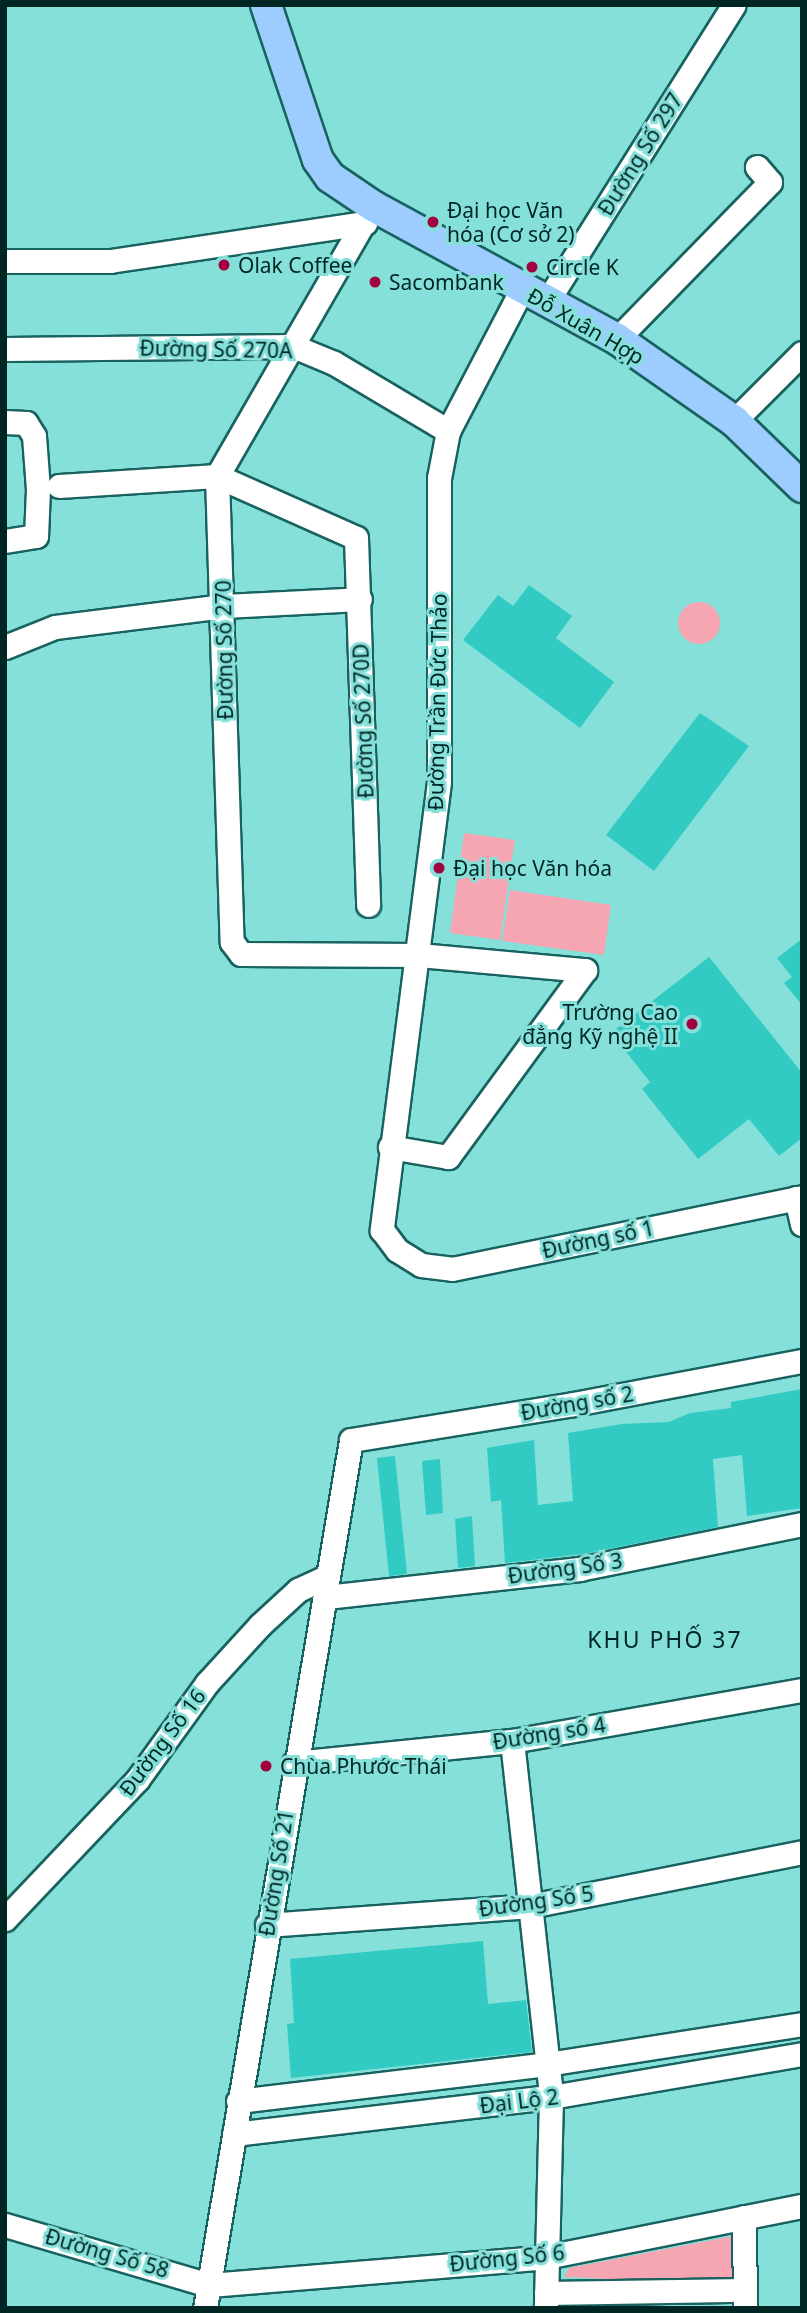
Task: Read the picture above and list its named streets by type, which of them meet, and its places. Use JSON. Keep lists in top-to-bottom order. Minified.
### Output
{"streets":{"main road":["Đỗ Xuân Hợp"],"street":["Đường Số 297","Đường Số 270A","Đường Số 270","Đường Trần Đức Thảo","Đường Số 270D","Đường số 1","Đường số 2","Đường Số 3","Đường số 4","Đường Số 16","Đường Số 21","Đường Số 5","Đại Lộ 2","Đường Số 58","Đường Số 6"]},"crossings":[["Đường Số 297","Đỗ Xuân Hợp"],["Đường Số 297","Đường Trần Đức Thảo"],["Đỗ Xuân Hợp","Đường Trần Đức Thảo"],["Đường Số 270A","Đường Trần Đức Thảo"],["Đường Số 270","Đường Trần Đức Thảo"],["Đường Số 270","Đường Số 270D"],["Đường Trần Đức Thảo","Đường số 1"],["Đường số 2","Đường Số 21"],["Đường Số 3","Đường Số 16"],["Đường Số 3","Đường Số 21"],["Đường số 4","Đường Số 21"],["Đường Số 16","Đường Số 21"],["Đường Số 21","Đường Số 5"],["Đường Số 21","Đại Lộ 2"],["Đường Số 21","Đường Số 58"],["Đường Số 21","Đường Số 6"],["Đường Số 58","Đường Số 6"]],"districts":["KHU PHỐ 37"],"places":["Đại học Văn hóa (Cơ sở 2)","Olak Coffee","Circle K","Sacombank","Đại học Văn hóa","Trường Cao đẳng Kỹ nghệ II","Chùa Phước Thái"]}
